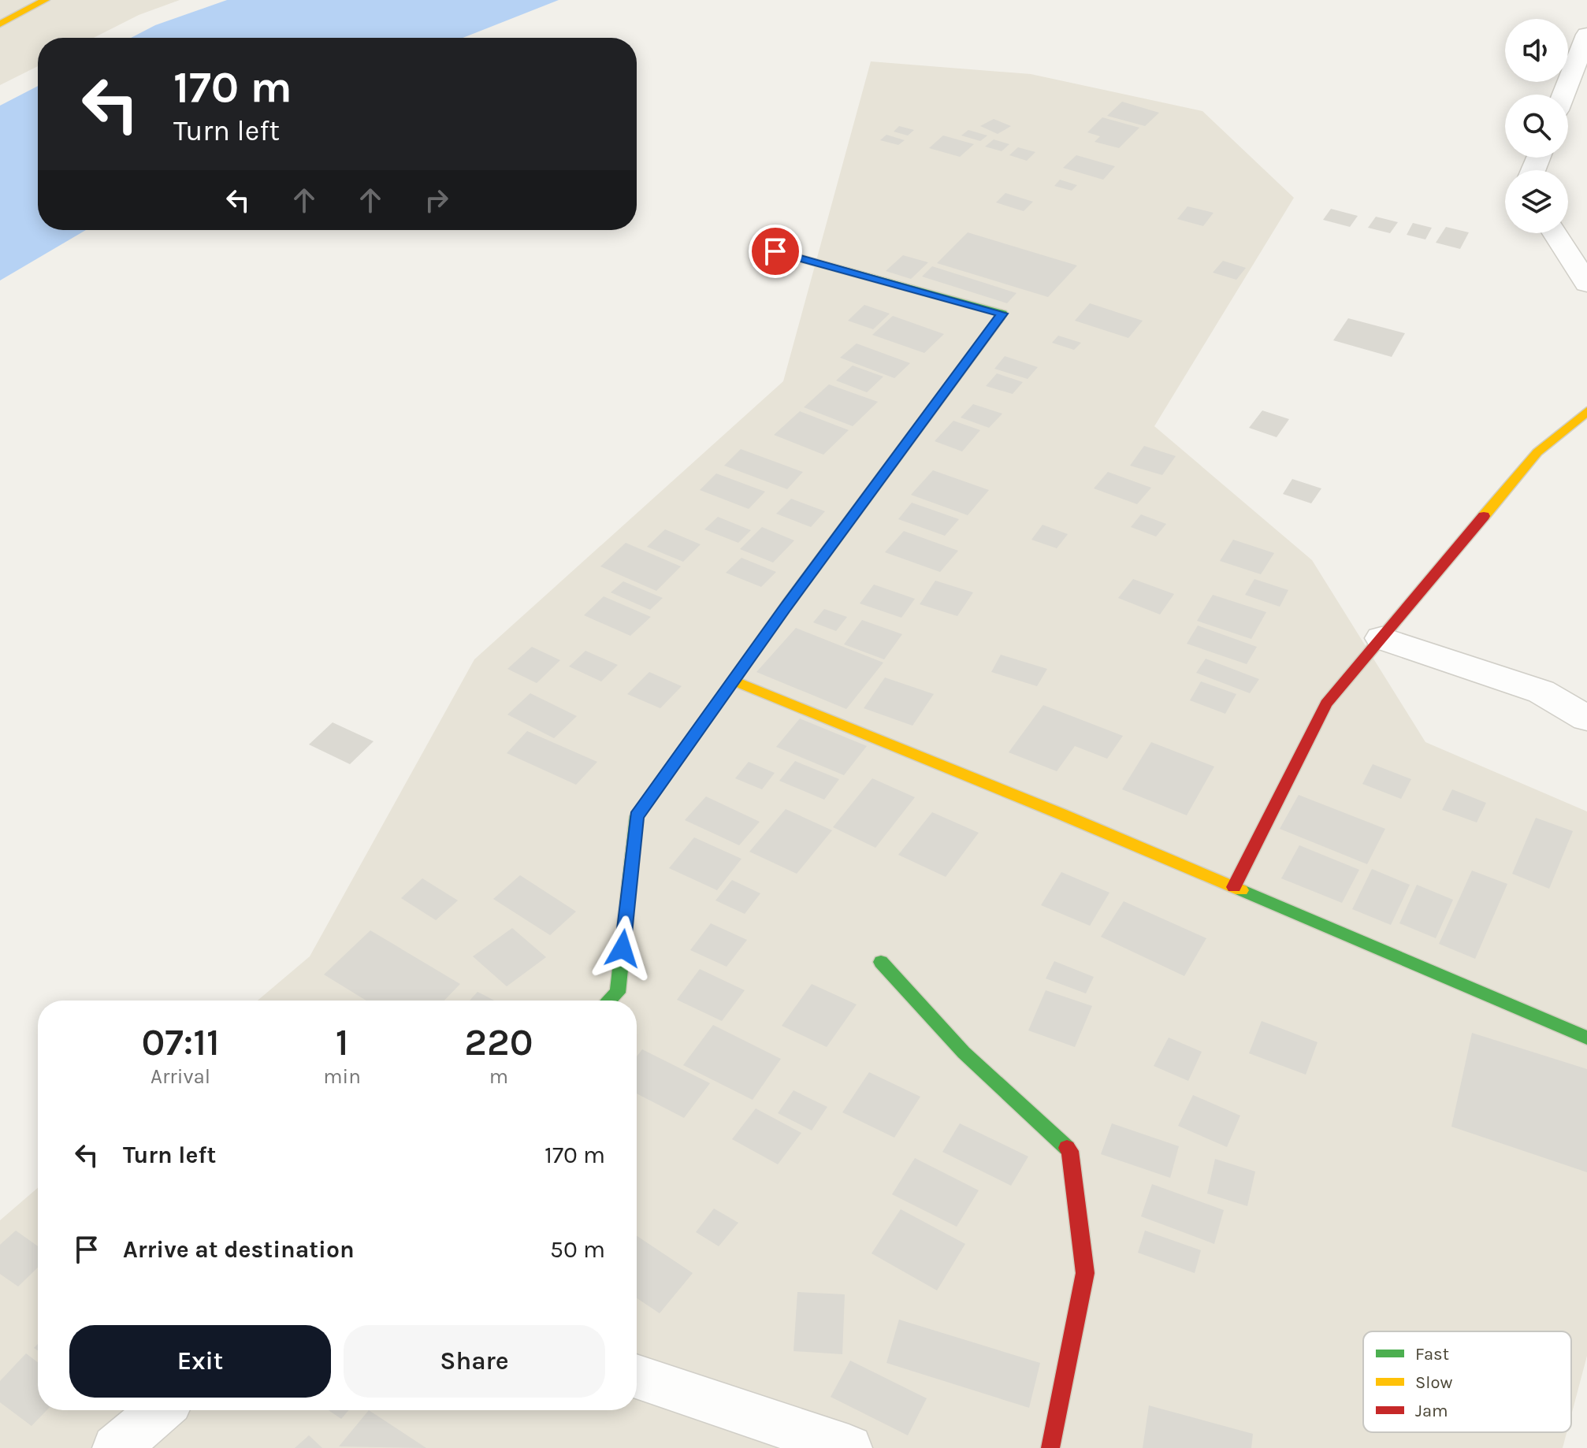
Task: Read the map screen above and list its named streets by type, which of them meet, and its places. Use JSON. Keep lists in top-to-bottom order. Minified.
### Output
{"legend":["Fast","Slow","Jam"],"page":{"turn":["170 m","Turn left"],"eta":["07:11","Arrival","1","min","220","m"],"list":[{"name":"Turn left","value":"170 m"},{"name":"Arrive at destination","value":"50 m"}],"buttons":["Exit","Share"]}}
